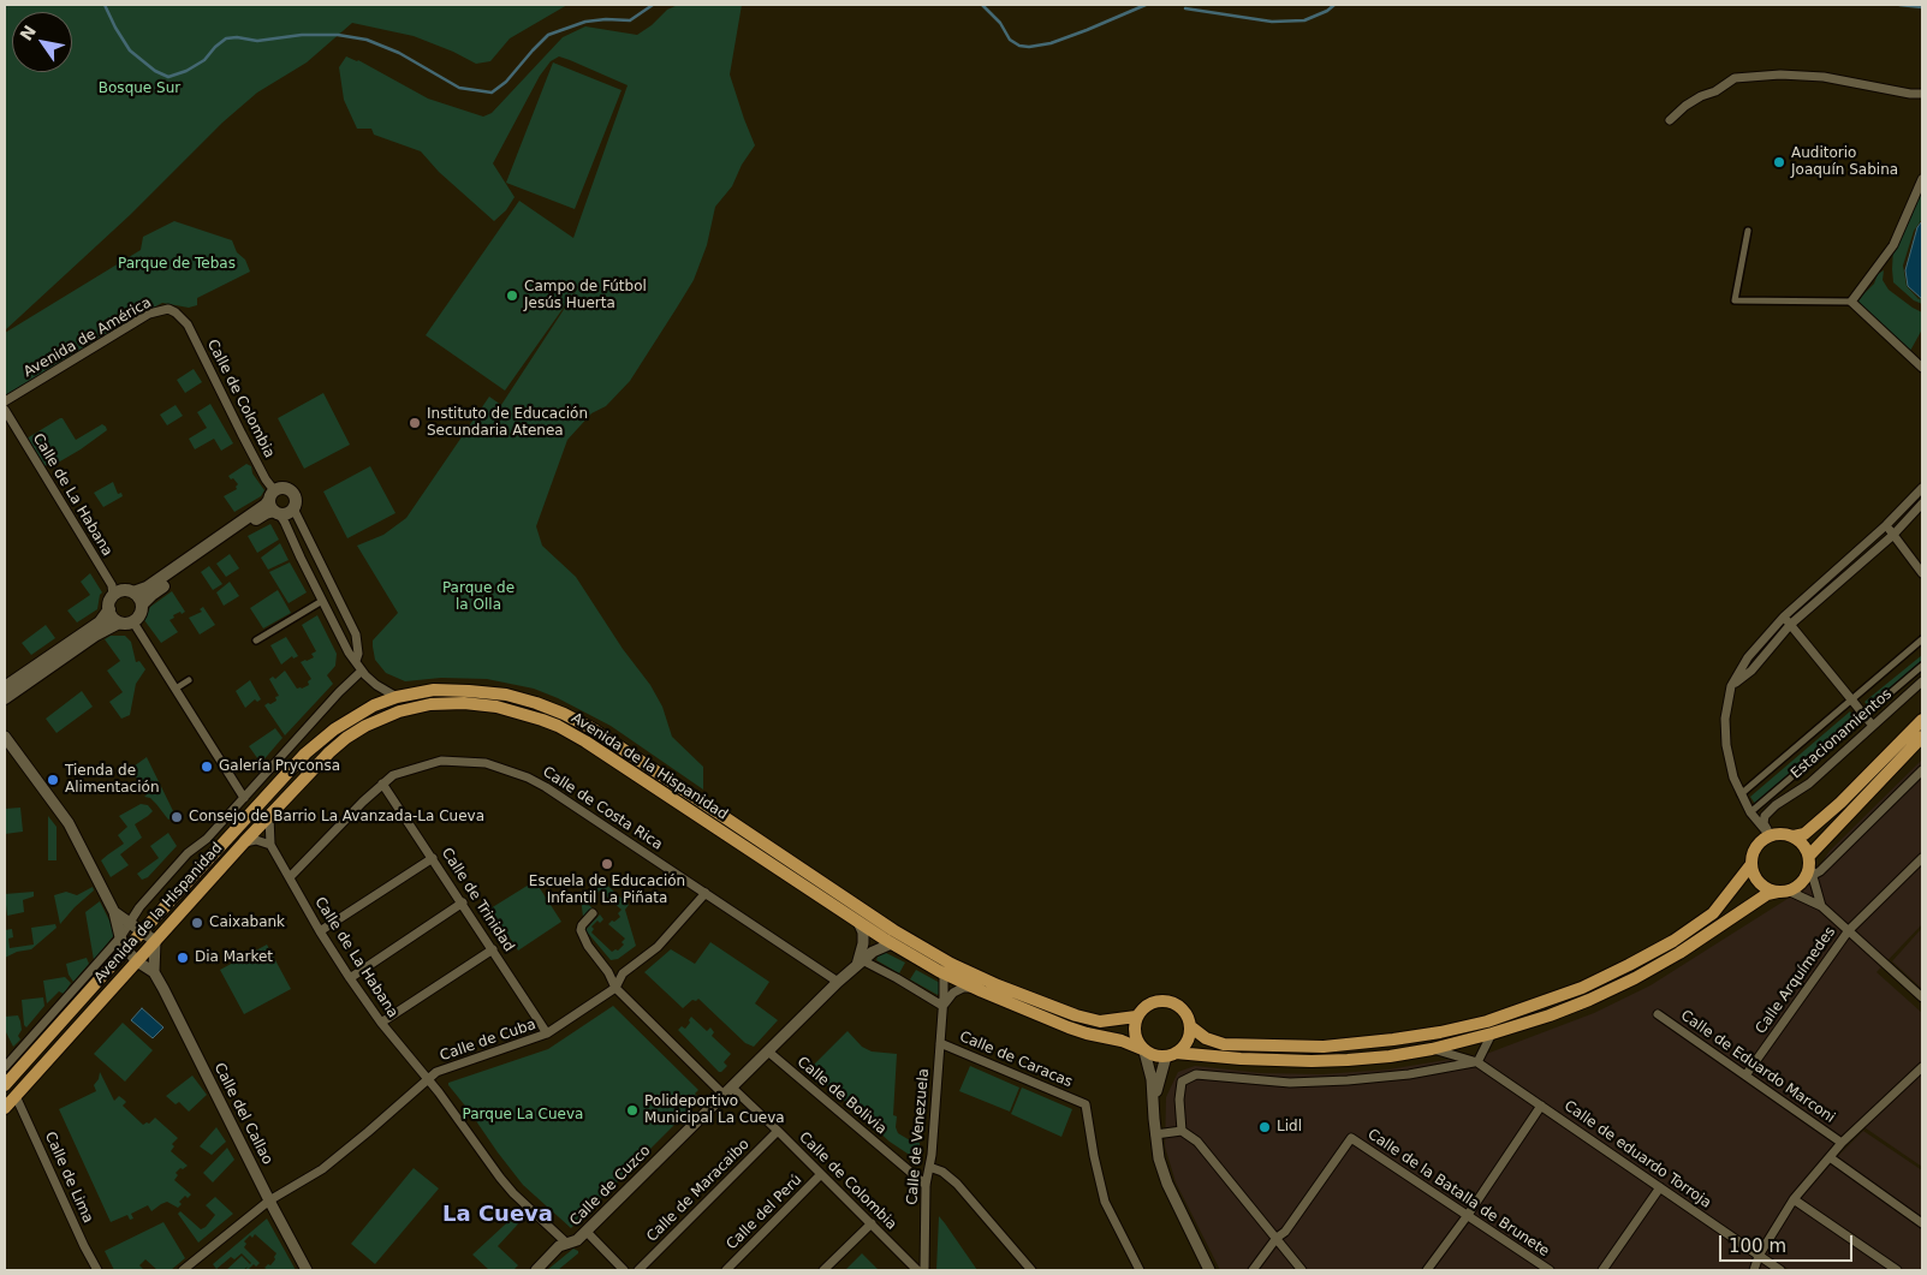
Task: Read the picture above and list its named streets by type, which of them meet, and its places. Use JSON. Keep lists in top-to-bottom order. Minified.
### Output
{"streets":{"main road":["Avenida de la Hispanidad"],"street":["Avenida de América","Calle de Colombia","Calle de La Habana","Estacionamientos","Calle de Costa Rica","Calle de Trinidad","Calle Arquímedes","Calle de Cuba","Calle de Caracas","Calle de Eduardo Marconi","Calle de Bolivia","Calle del Callao","Calle de Venezuela","Calle de eduardo Torroja","Calle de Lima","Calle de Cuzco","Calle de Maracaibo","Calle de la Batalla de Brunete","Calle del Perú"]},"crossings":[["Avenida de América","Calle de Colombia"],["Calle de Colombia","Avenida de la Hispanidad"],["Calle de Colombia","Calle de Cuba"],["Calle de Colombia","Calle de Cuzco"],["Calle de Colombia","Calle de Maracaibo"],["Calle de Colombia","Calle del Perú"],["Calle de La Habana","Avenida de la Hispanidad"],["Calle de La Habana","Calle de Costa Rica"],["Calle de La Habana","Calle de Cuba"],["Calle de La Habana","Calle de Cuzco"],["Avenida de la Hispanidad","Calle del Callao"],["Avenida de la Hispanidad","Calle de Venezuela"],["Avenida de la Hispanidad","Calle de Lima"],["Avenida de la Hispanidad","Calle de Cuzco"],["Calle de Costa Rica","Calle de Trinidad"],["Calle de Costa Rica","Calle de Cuba"],["Calle de Costa Rica","Calle de Cuzco"],["Calle de Trinidad","Calle de Cuba"],["Calle Arquímedes","Calle de Eduardo Marconi"],["Calle de Cuba","Calle del Callao"],["Calle de Caracas","Calle de Venezuela"],["Calle de Bolivia","Calle de Venezuela"],["Calle de Bolivia","Calle de Cuzco"]],"districts":["La Cueva"],"parks":["Bosque Sur","Parque de Tebas","Parque de la Olla","Parque La Cueva"],"places":["Auditorio Joaquín Sabina","Campo de Fútbol Jesús Huerta","Instituto de Educación Secundaria Atenea","Galería Pryconsa","Tienda de Alimentación","Consejo de Barrio La Avanzada-La Cueva","Escuela de Educación Infantil La Piñata","Caixabank","Dia Market","Polideportivo Municipal La Cueva","Lidl"],"scale_bar":"100 m","north":"top left"}
